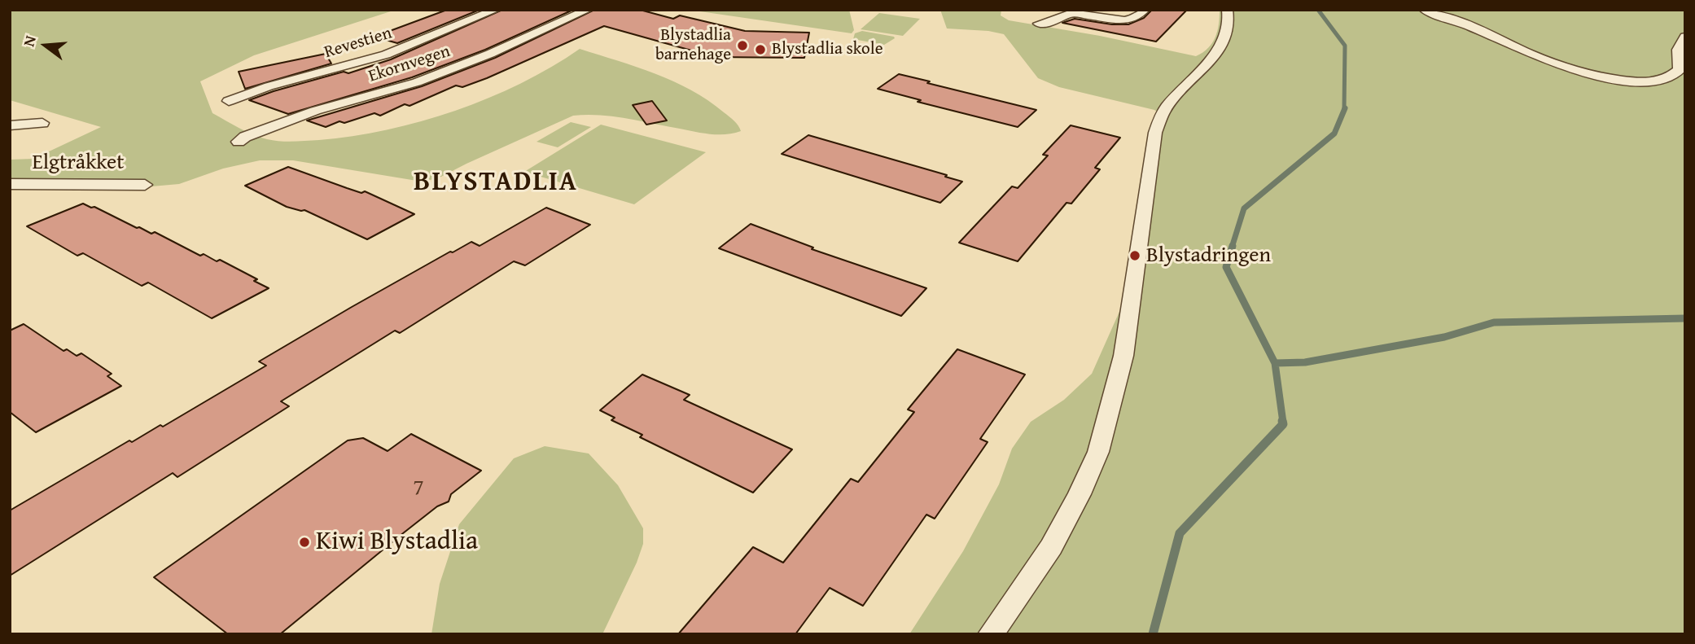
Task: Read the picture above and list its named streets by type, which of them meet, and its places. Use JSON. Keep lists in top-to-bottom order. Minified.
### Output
{"streets":{"street":["Revestien","Ekornvegen","Elgtråkket"]},"districts":["BLYSTADLIA"],"places":["Blystadlia barnehage","Blystadlia skole","Blystadringen","Kiwi Blystadlia"],"house_numbers":["7"],"north":"left"}
